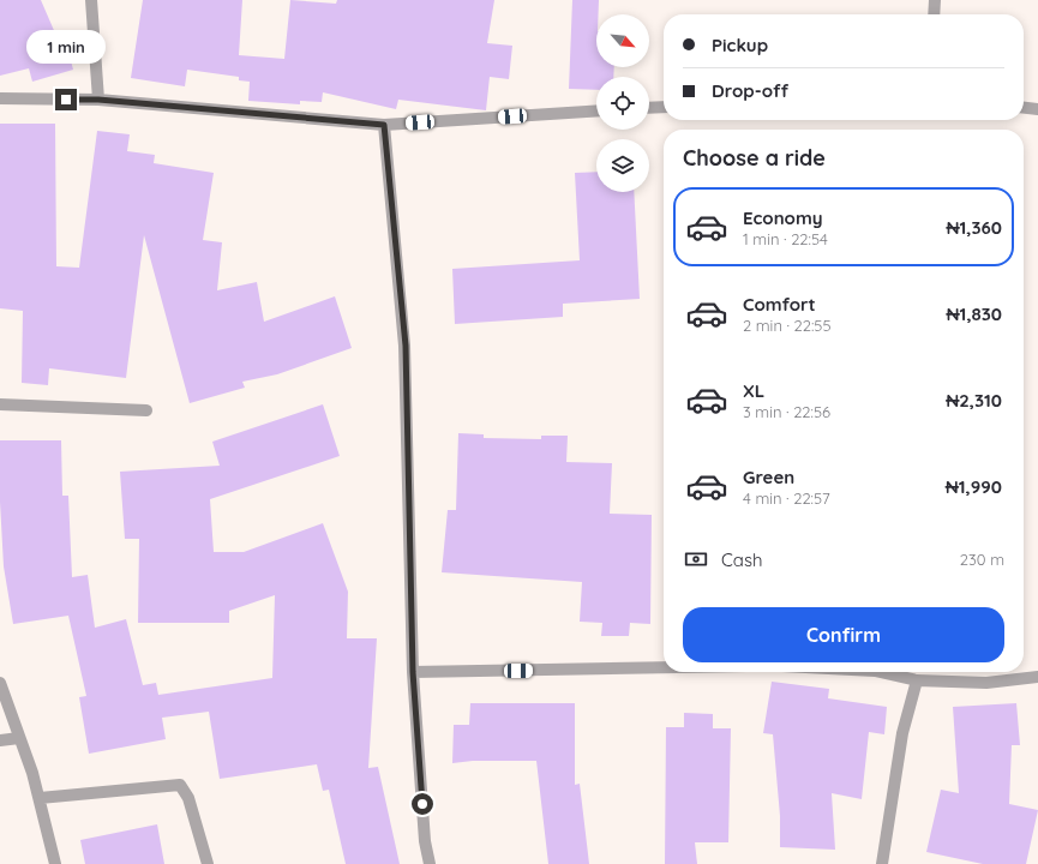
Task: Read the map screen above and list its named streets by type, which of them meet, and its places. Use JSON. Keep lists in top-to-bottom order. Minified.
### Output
{"north":"bottom right","page":{"banner":["Pickup","Drop-off"],"bubble":"1 min","heading":"Choose a ride","list":[{"name":"Economy","note":"1 min · 22:54","value":"₦1,360"},{"name":"Comfort","note":"2 min · 22:55","value":"₦1,830"},{"name":"XL","note":"3 min · 22:56","value":"₦2,310"},{"name":"Green","note":"4 min · 22:57","value":"₦1,990"}],"pay":["Cash","230 m"],"buttons":"Confirm"}}
